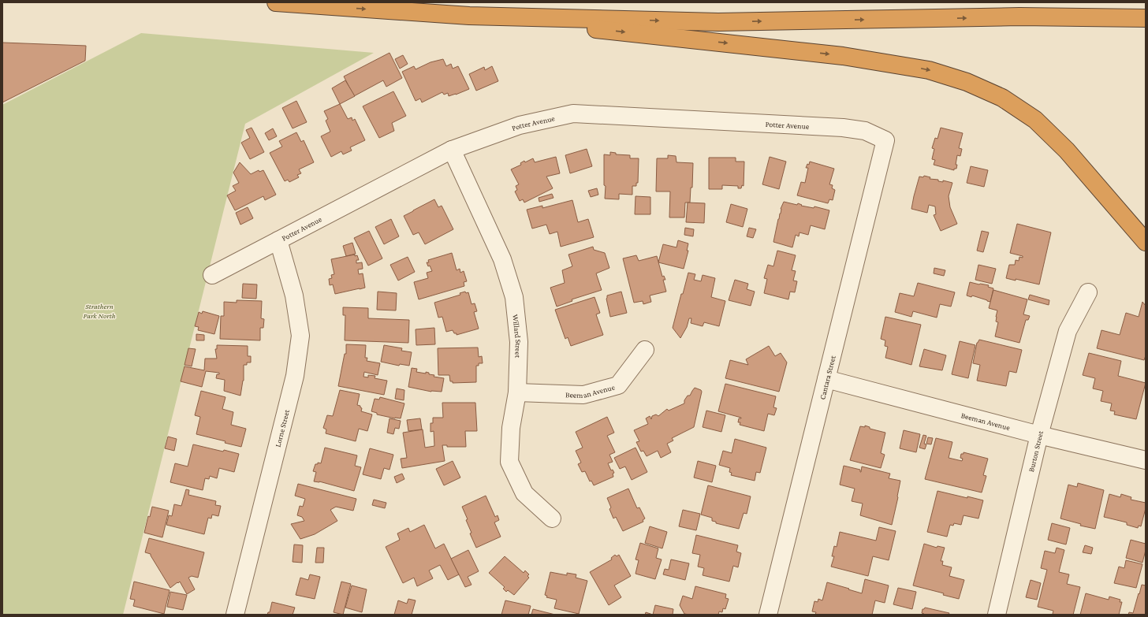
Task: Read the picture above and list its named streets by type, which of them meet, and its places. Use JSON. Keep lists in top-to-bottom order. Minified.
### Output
{"streets":{"street":["Potter Avenue","Willard Street","Cantara Street","Beeman Avenue","Lorne Street","Burton Street"]},"crossings":[["Potter Avenue","Willard Street"],["Potter Avenue","Cantara Street"],["Potter Avenue","Lorne Street"],["Willard Street","Beeman Avenue"],["Cantara Street","Beeman Avenue"],["Beeman Avenue","Burton Street"]],"parks":["Strathern Park North"]}
